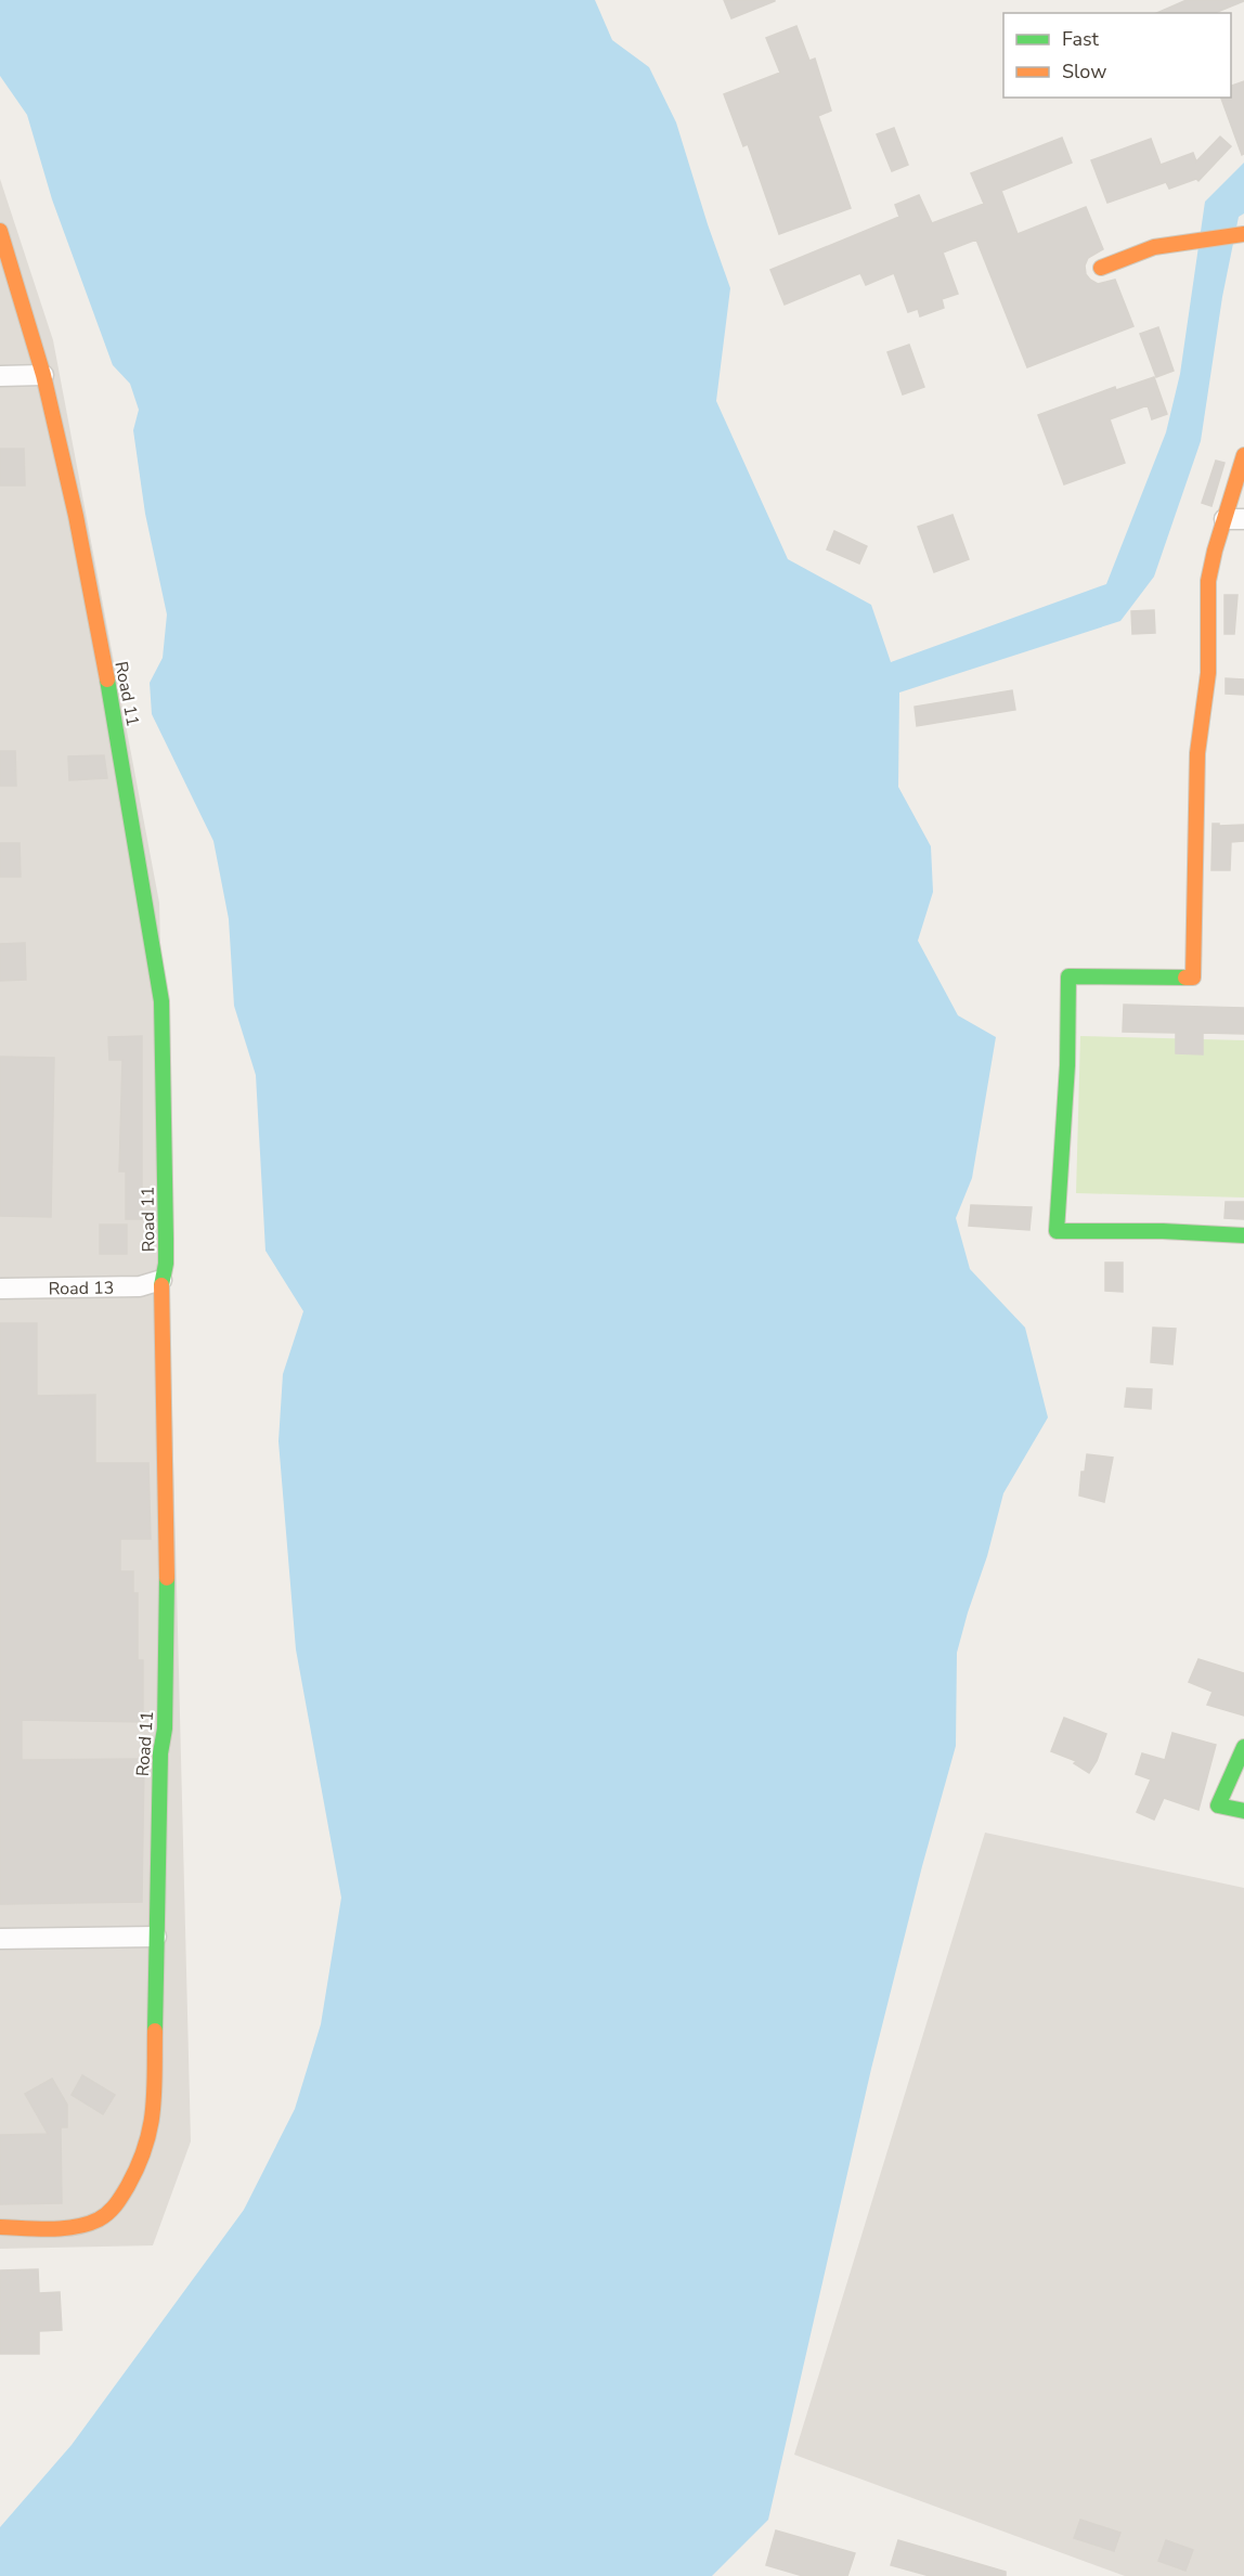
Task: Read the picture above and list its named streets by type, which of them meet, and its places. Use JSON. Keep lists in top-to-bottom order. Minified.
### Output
{"streets":{"street":["Road 11","Road 13"]},"crossings":[["Road 11","Road 13"]],"legend":["Fast","Slow"]}
